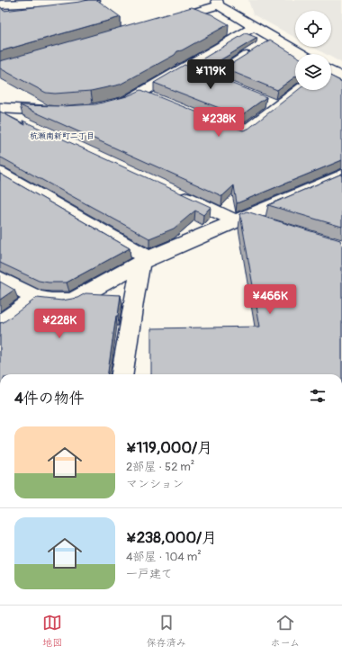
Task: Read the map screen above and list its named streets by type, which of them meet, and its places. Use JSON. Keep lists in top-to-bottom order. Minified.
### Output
{"districts":["杭瀬南新町二丁目"],"page":{"price":["¥119K","¥238K","¥466K","¥228K"],"heading":"4件の物件","list":[{"name":"¥119,000/月","note":"2部屋 · 52 m² · マンション"},{"name":"¥238,000/月","note":"4部屋 · 104 m² · 一戸建て"}],"tabs":["地図","保存済み","ホーム"]}}
